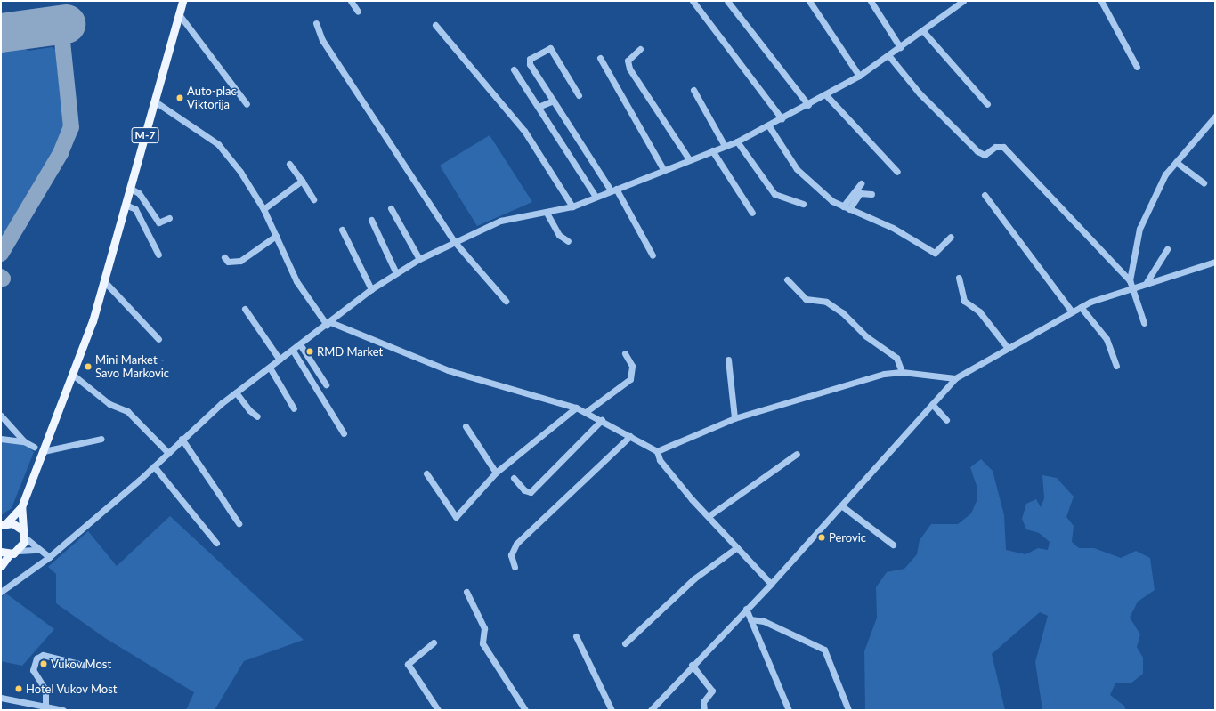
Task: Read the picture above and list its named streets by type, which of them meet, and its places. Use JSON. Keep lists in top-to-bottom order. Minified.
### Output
{"streets":{"main road":["M-7"]},"places":["Auto-plac Viktorija","RMD Market","Mini Market - Savo Markovic","Perovic","Vukov Most","Hotel Vukov Most"]}
